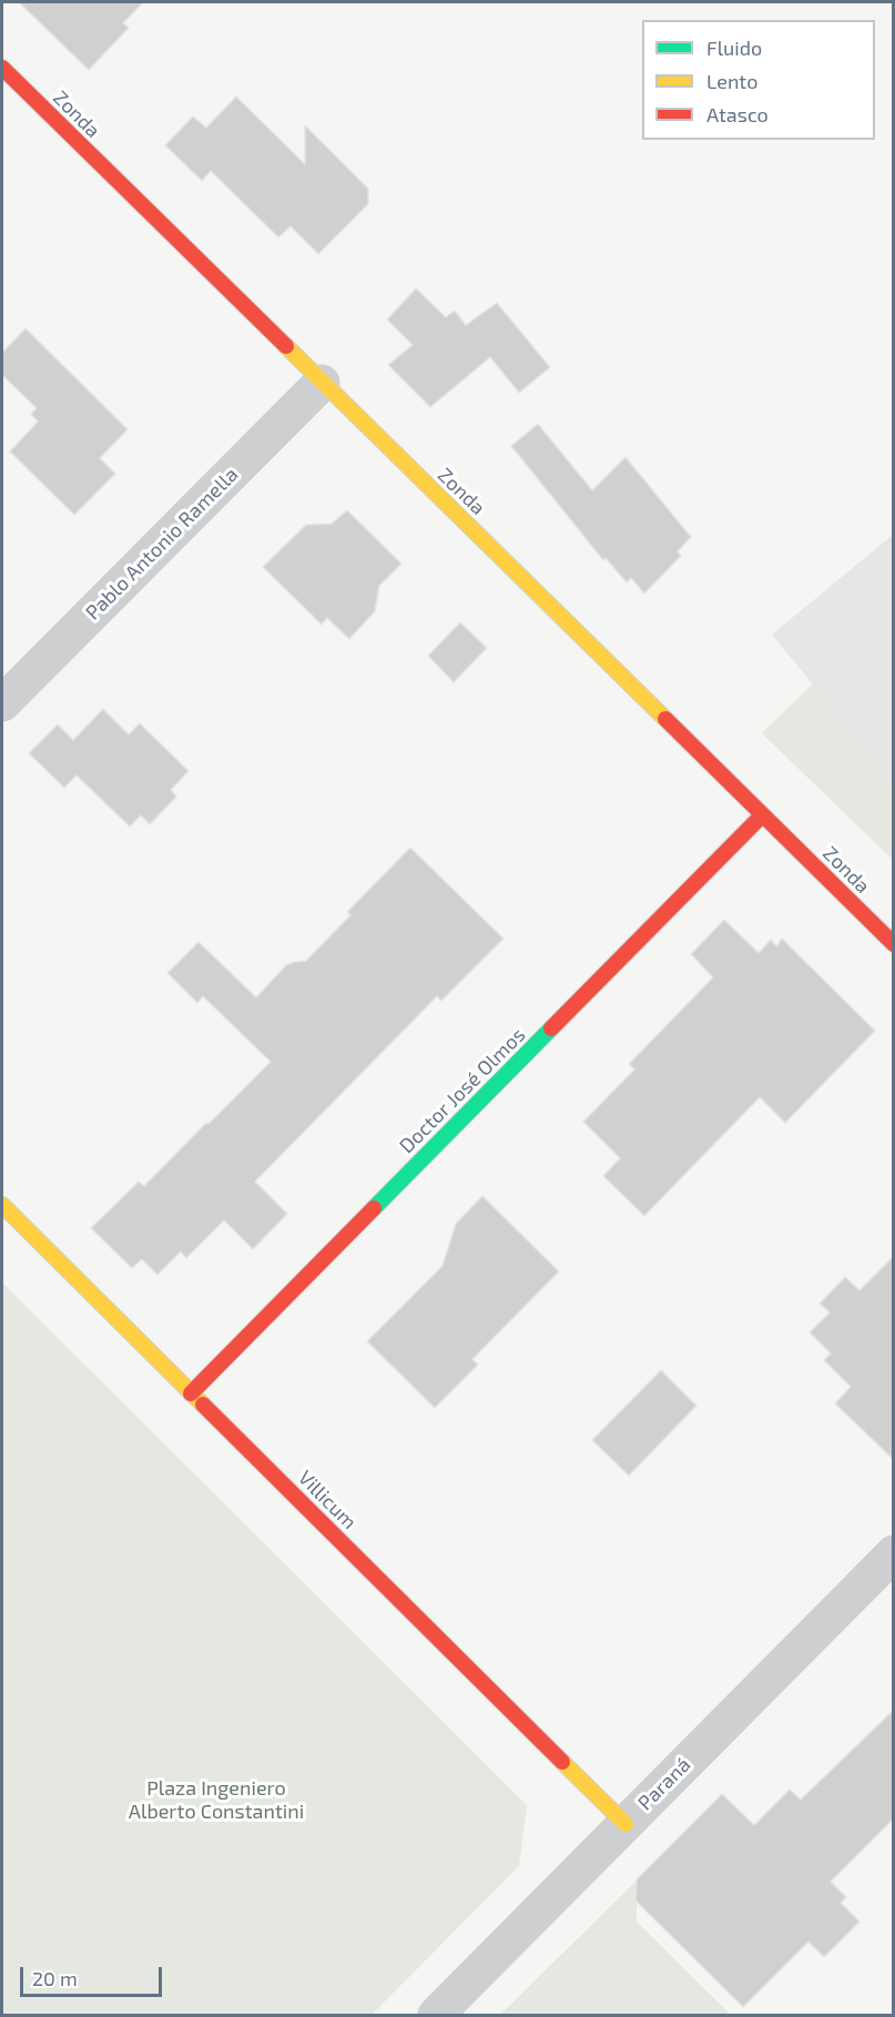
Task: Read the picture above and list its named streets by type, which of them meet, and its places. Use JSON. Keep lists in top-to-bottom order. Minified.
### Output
{"streets":{"street":["Zonda","Pablo Antonio Ramella","Doctor José Olmos","Villicum","Paraná"]},"crossings":[["Zonda","Pablo Antonio Ramella"],["Zonda","Doctor José Olmos"],["Doctor José Olmos","Villicum"],["Villicum","Paraná"]],"parks":["Plaza Ingeniero Alberto Constantini"],"legend":["Fluido","Lento","Atasco"],"scale_bar":"20 m"}
